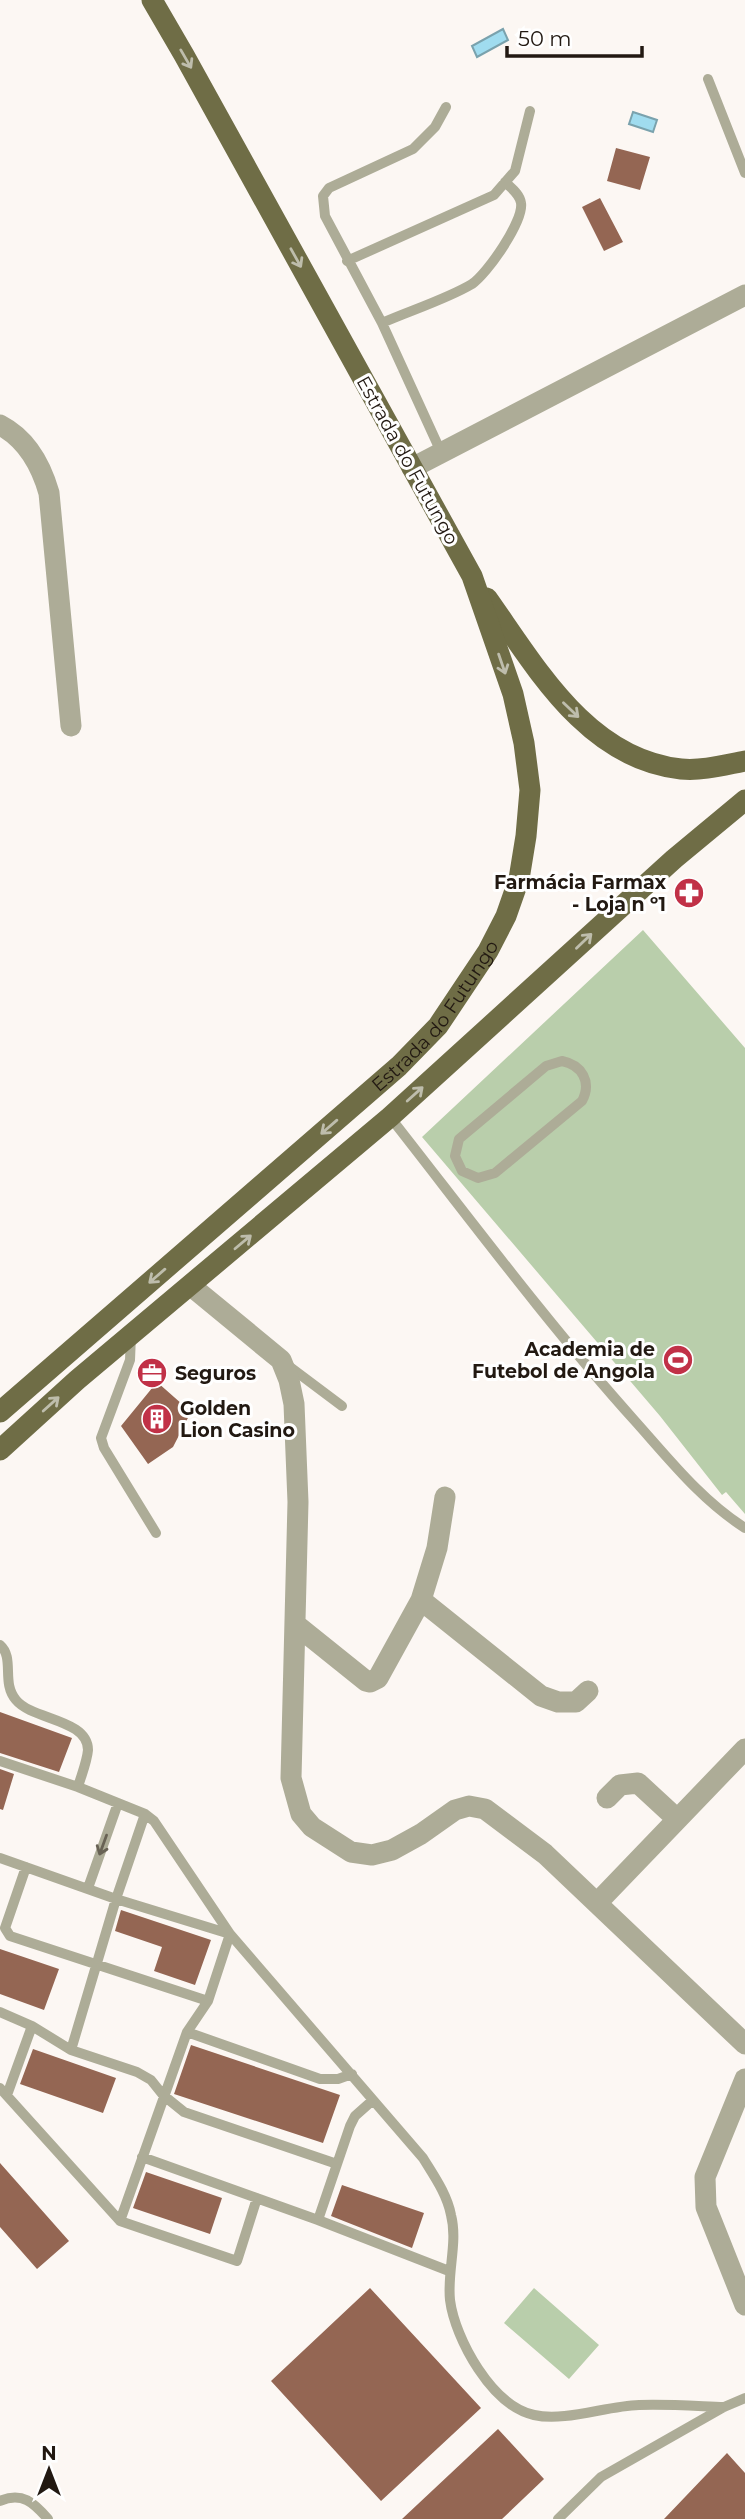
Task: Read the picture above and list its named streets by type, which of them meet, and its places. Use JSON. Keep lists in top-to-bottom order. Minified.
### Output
{"streets":{"main road":["Estrada do Futungo"]},"places":{"pharmacy":["Farmácia Farmax - Loja n º1"],"sports":["Academia de Futebol de Angola"],"office":["Seguros"],"building":["Golden Lion Casino"]},"scale_bar":"50 m","north":"top"}
